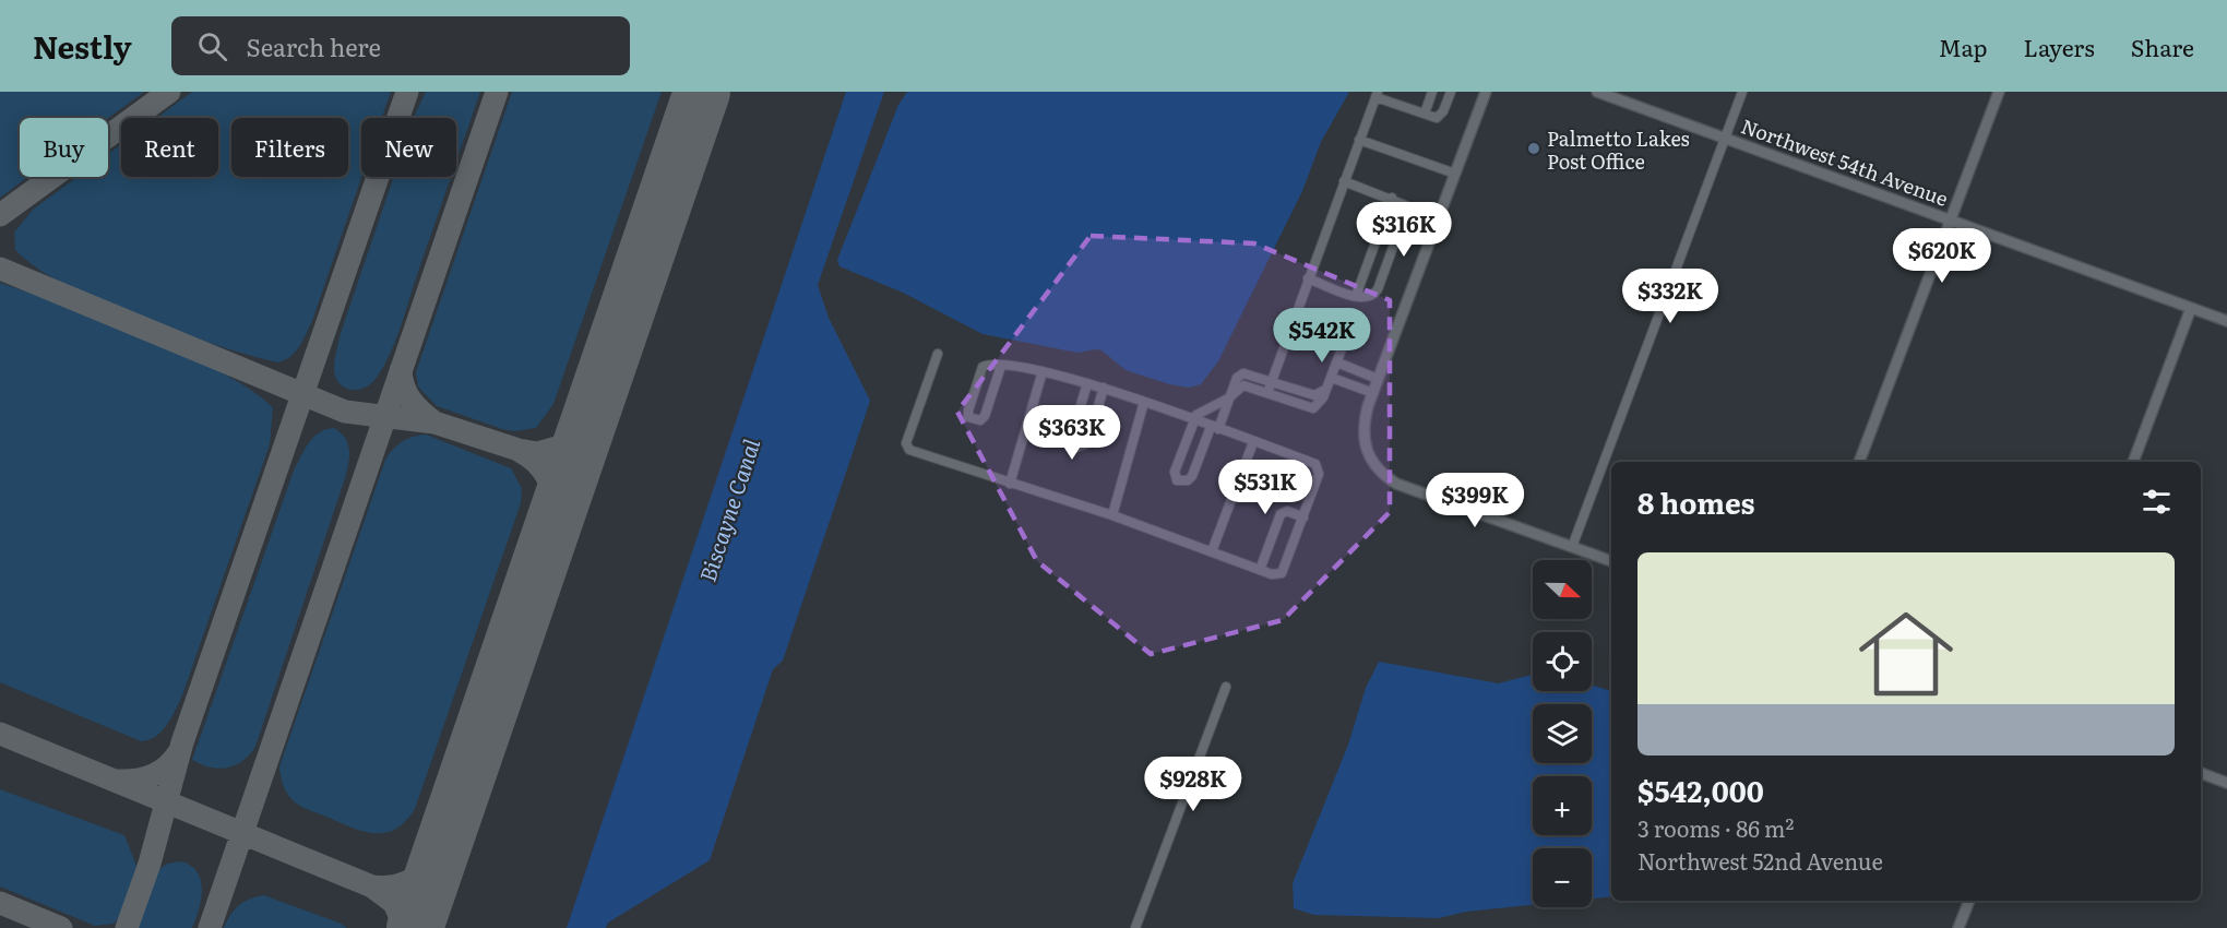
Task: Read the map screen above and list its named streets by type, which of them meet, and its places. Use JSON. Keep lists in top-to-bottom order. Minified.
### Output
{"streets":{"street":["Northwest 54th Avenue"]},"water":["Biscayne Canal"],"places":["Palmetto Lakes Post Office"],"north":"right","page":{"header":"Nestly","search":"Search here","nav":["Map","Layers","Share"],"chip":["Buy","Rent","Filters","New"],"price":["$316K","$620K","$332K","$542K","$363K","$531K","$399K","$928K"],"heading":"8 homes","list":[{"name":"$542,000","note":"3 rooms · 86 m² · Northwest 52nd Avenue"}],"map_buttons":["+","−"]}}
